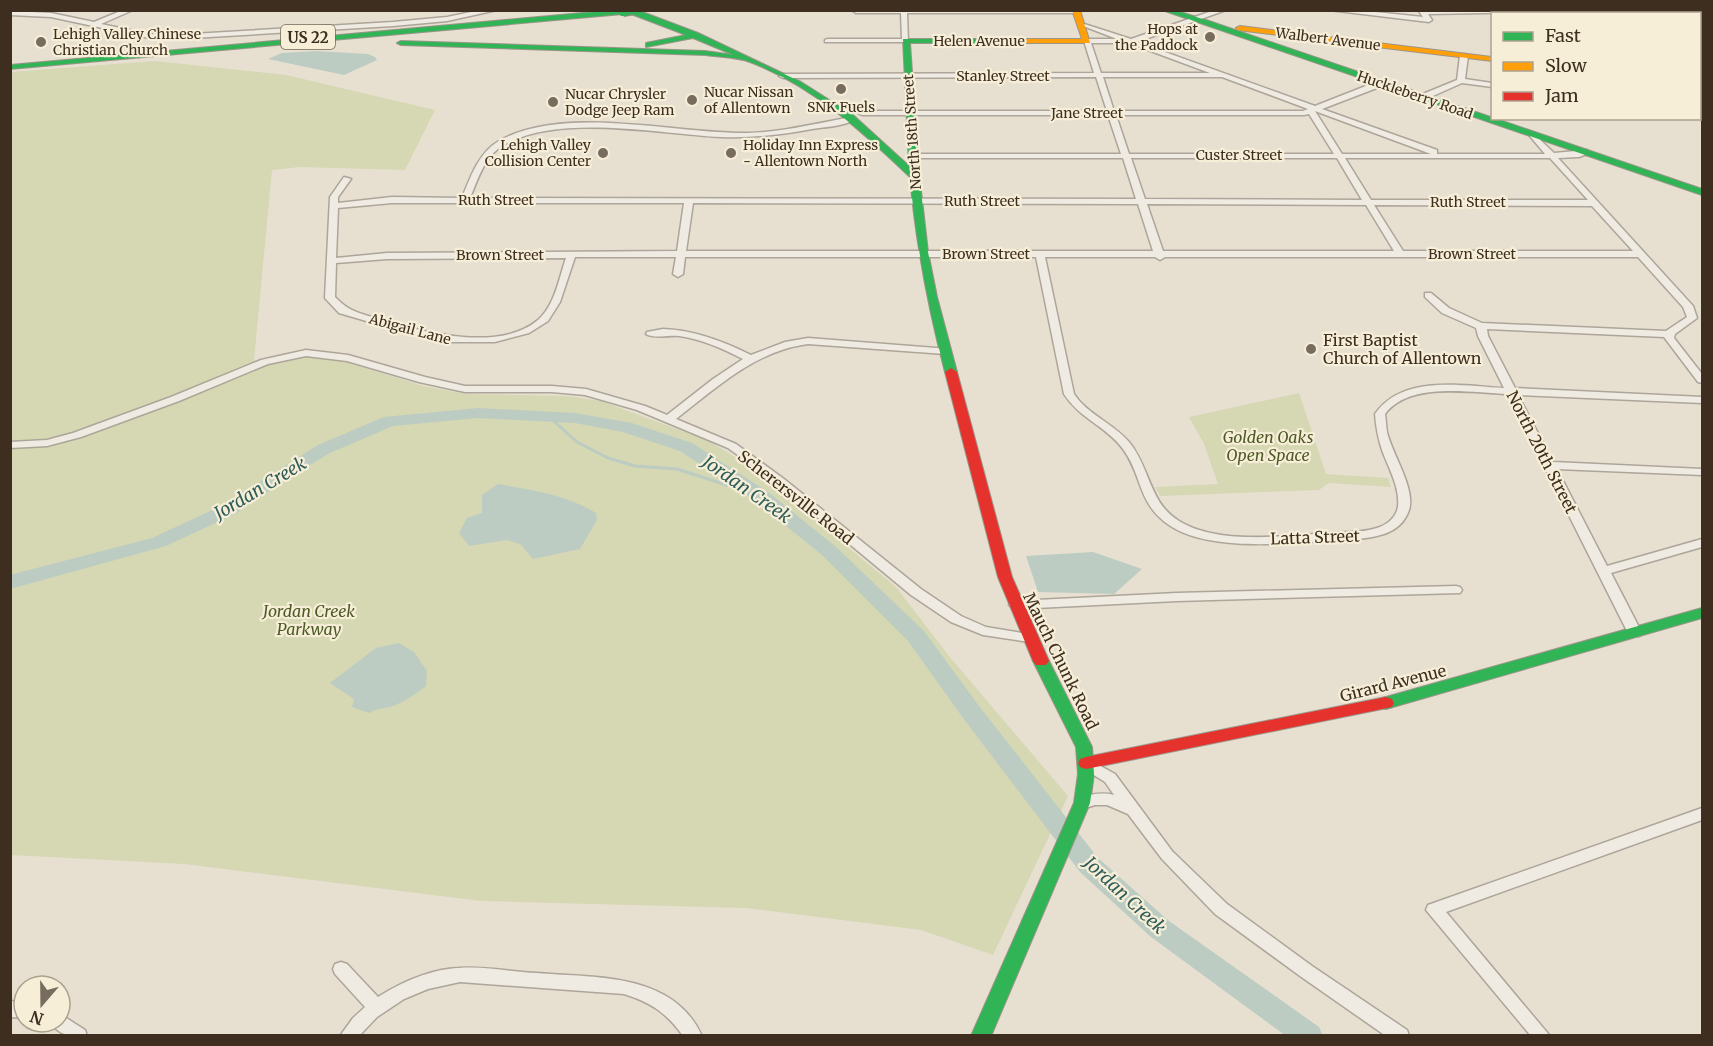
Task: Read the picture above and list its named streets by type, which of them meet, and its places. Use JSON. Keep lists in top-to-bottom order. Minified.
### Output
{"streets":{"main road":["US 22","Walbert Avenue","Helen Avenue","Huckleberry Road","North 18th Street","Custer Street","Mauch Chunk Road","Girard Avenue"],"street":["Stanley Street","Jane Street","Ruth Street","Brown Street","Abigail Lane","North 20th Street","Scherersville Road","Latta Street"]},"crossings":[["Walbert Avenue","Huckleberry Road"],["Helen Avenue","North 18th Street"],["Stanley Street","North 18th Street"],["Huckleberry Road","Custer Street"],["Jane Street","North 18th Street"],["Jane Street","Ruth Street"],["North 18th Street","Custer Street"],["North 18th Street","Ruth Street"],["North 18th Street","Brown Street"],["North 18th Street","Mauch Chunk Road"],["Ruth Street","Abigail Lane"],["Brown Street","Abigail Lane"],["Brown Street","Latta Street"],["Brown Street","Mauch Chunk Road"],["North 20th Street","Latta Street"],["North 20th Street","Girard Avenue"],["Scherersville Road","Mauch Chunk Road"],["Mauch Chunk Road","Girard Avenue"]],"water":["Jordan Creek"],"parks":["Golden Oaks Open Space","Jordan Creek Parkway"],"places":["Hops at the Paddock","Lehigh Valley Chinese Christian Church","SNK Fuels","Nucar Nissan of Allentown","Nucar Chrysler Dodge Jeep Ram","Lehigh Valley Collision Center","Holiday Inn Express - Allentown North","First Baptist Church of Allentown"],"legend":["Fast","Slow","Jam"],"north":"bottom"}
